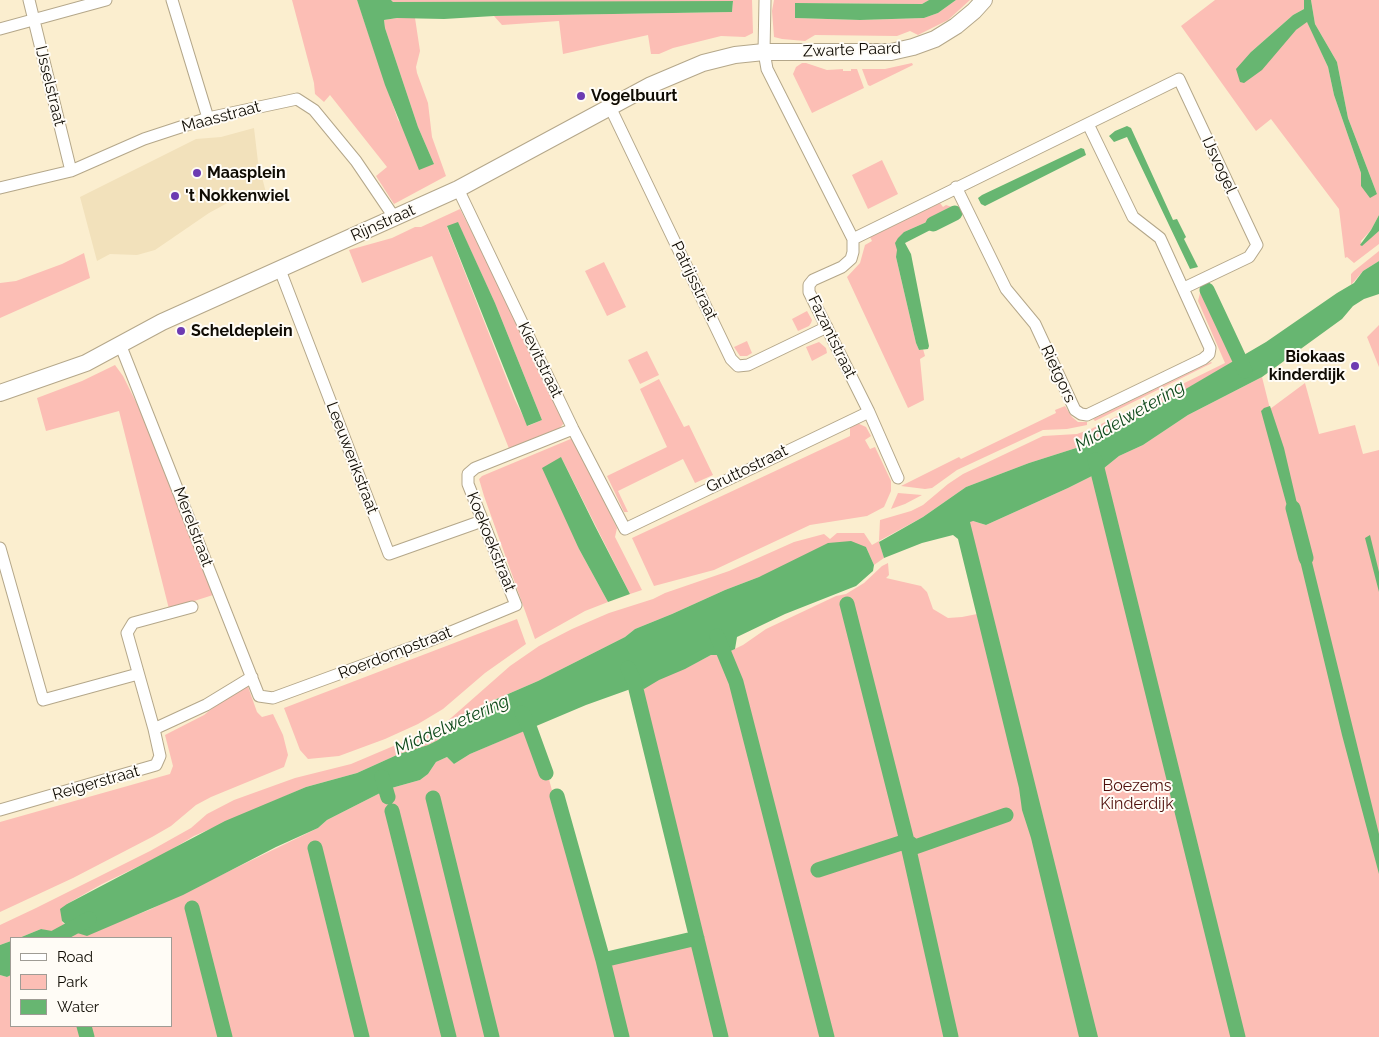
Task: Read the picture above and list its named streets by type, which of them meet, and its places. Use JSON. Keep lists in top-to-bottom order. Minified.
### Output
{"streets":{"street":["Zwarte Paard","IJsselstraat","Maasstraat","IJsvogel","Rijnstraat","Patrijsstraat","Fazantstraat","Kievitstraat","Rietgors","Leeuwerikstraat","Gruttostraat","Merelstraat","Koekoekstraat","Roerdompstraat","Reigerstraat"]},"crossings":[["Zwarte Paard","Rijnstraat"],["IJsselstraat","Maasstraat"],["Maasstraat","Rijnstraat"],["IJsvogel","Rietgors"],["Rijnstraat","Patrijsstraat"],["Rijnstraat","Kievitstraat"],["Rijnstraat","Leeuwerikstraat"],["Rijnstraat","Merelstraat"],["Patrijsstraat","Fazantstraat"],["Fazantstraat","Gruttostraat"],["Kievitstraat","Gruttostraat"],["Kievitstraat","Koekoekstraat"],["Leeuwerikstraat","Koekoekstraat"],["Merelstraat","Roerdompstraat"],["Koekoekstraat","Roerdompstraat"]],"water":["Middelwetering"],"parks":["Boezems Kinderdijk"],"places":["Vogelbuurt","Maasplein","'t Nokkenwiel","Scheldeplein","Biokaas kinderdijk"],"legend":["Road","Park","Water"]}
